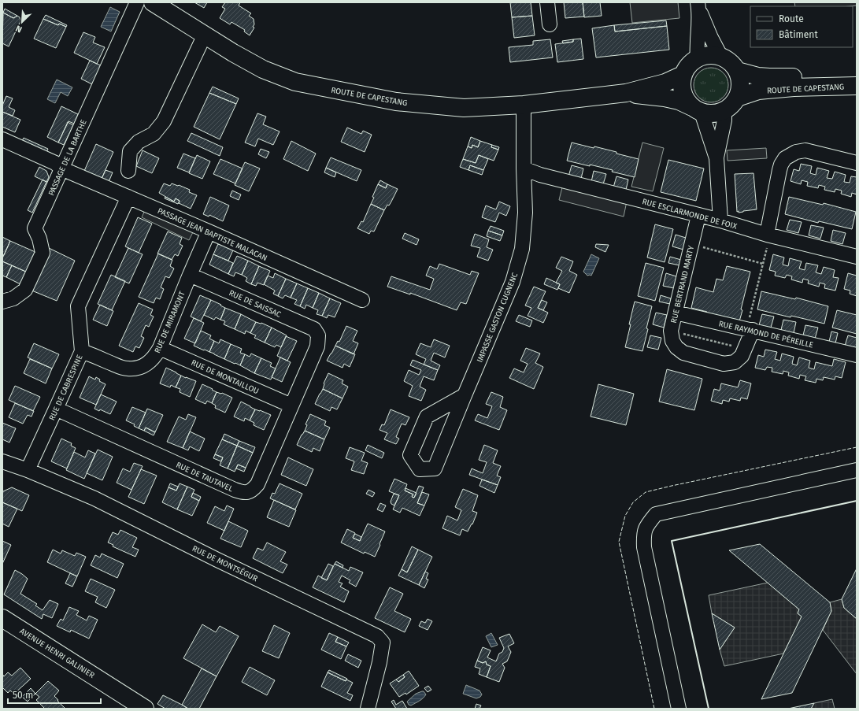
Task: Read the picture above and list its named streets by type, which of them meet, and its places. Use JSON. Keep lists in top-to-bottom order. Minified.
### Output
{"streets":{"main road":["ROUTE DE CAPESTANG","AVENUE HENRI GALINIER"],"street":["PASSAGE DE LA BARTHE","RUE ESCLARMONDE DE FOIX","PASSAGE JEAN BAPTISTE MALACAN","RUE BERTRAND MARTY","RUE DE SAISSAC","IMPASSE GASTON CUGNENC","RUE DE MIRAMONT","RUE RAYMOND DE PÉREILLE","RUE DE MONTAILLOU","RUE DE CABRESPINE","RUE DE TAUTAVEL","RUE DE MONTSÉGUR"]},"crossings":[["ROUTE DE CAPESTANG","IMPASSE GASTON CUGNENC"],["PASSAGE DE LA BARTHE","PASSAGE JEAN BAPTISTE MALACAN"],["RUE ESCLARMONDE DE FOIX","RUE BERTRAND MARTY"],["RUE ESCLARMONDE DE FOIX","IMPASSE GASTON CUGNENC"],["PASSAGE JEAN BAPTISTE MALACAN","RUE DE MIRAMONT"],["PASSAGE JEAN BAPTISTE MALACAN","RUE DE CABRESPINE"],["RUE BERTRAND MARTY","RUE RAYMOND DE PÉREILLE"],["RUE DE SAISSAC","RUE DE MIRAMONT"],["RUE DE SAISSAC","RUE DE TAUTAVEL"],["RUE DE MIRAMONT","RUE DE MONTAILLOU"],["RUE DE MIRAMONT","RUE DE CABRESPINE"],["RUE DE MONTAILLOU","RUE DE TAUTAVEL"],["RUE DE CABRESPINE","RUE DE TAUTAVEL"],["RUE DE CABRESPINE","RUE DE MONTSÉGUR"]],"legend":["Route","Bâtiment"],"scale_bar":"50 m","north":"bottom left"}
